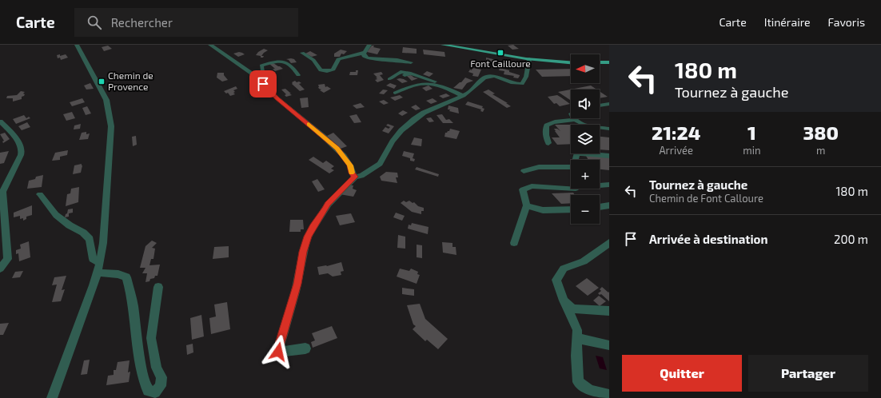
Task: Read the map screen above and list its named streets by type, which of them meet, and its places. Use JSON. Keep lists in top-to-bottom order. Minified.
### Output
{"places":{"transit":["Font Cailloure","Chemin de Provence"]},"north":"left","page":{"header":"Carte","search":"Rechercher","nav":["Carte","Itinéraire","Favoris"],"turn":["180 m","Tournez à gauche"],"map_buttons":["+","−"],"eta":["21:24","Arrivée","1","min","380","m"],"list":[{"name":"Tournez à gauche","note":"Chemin de Font Calloure","value":"180 m"},{"name":"Arrivée à destination","value":"200 m"}],"buttons":["Quitter","Partager"]}}
